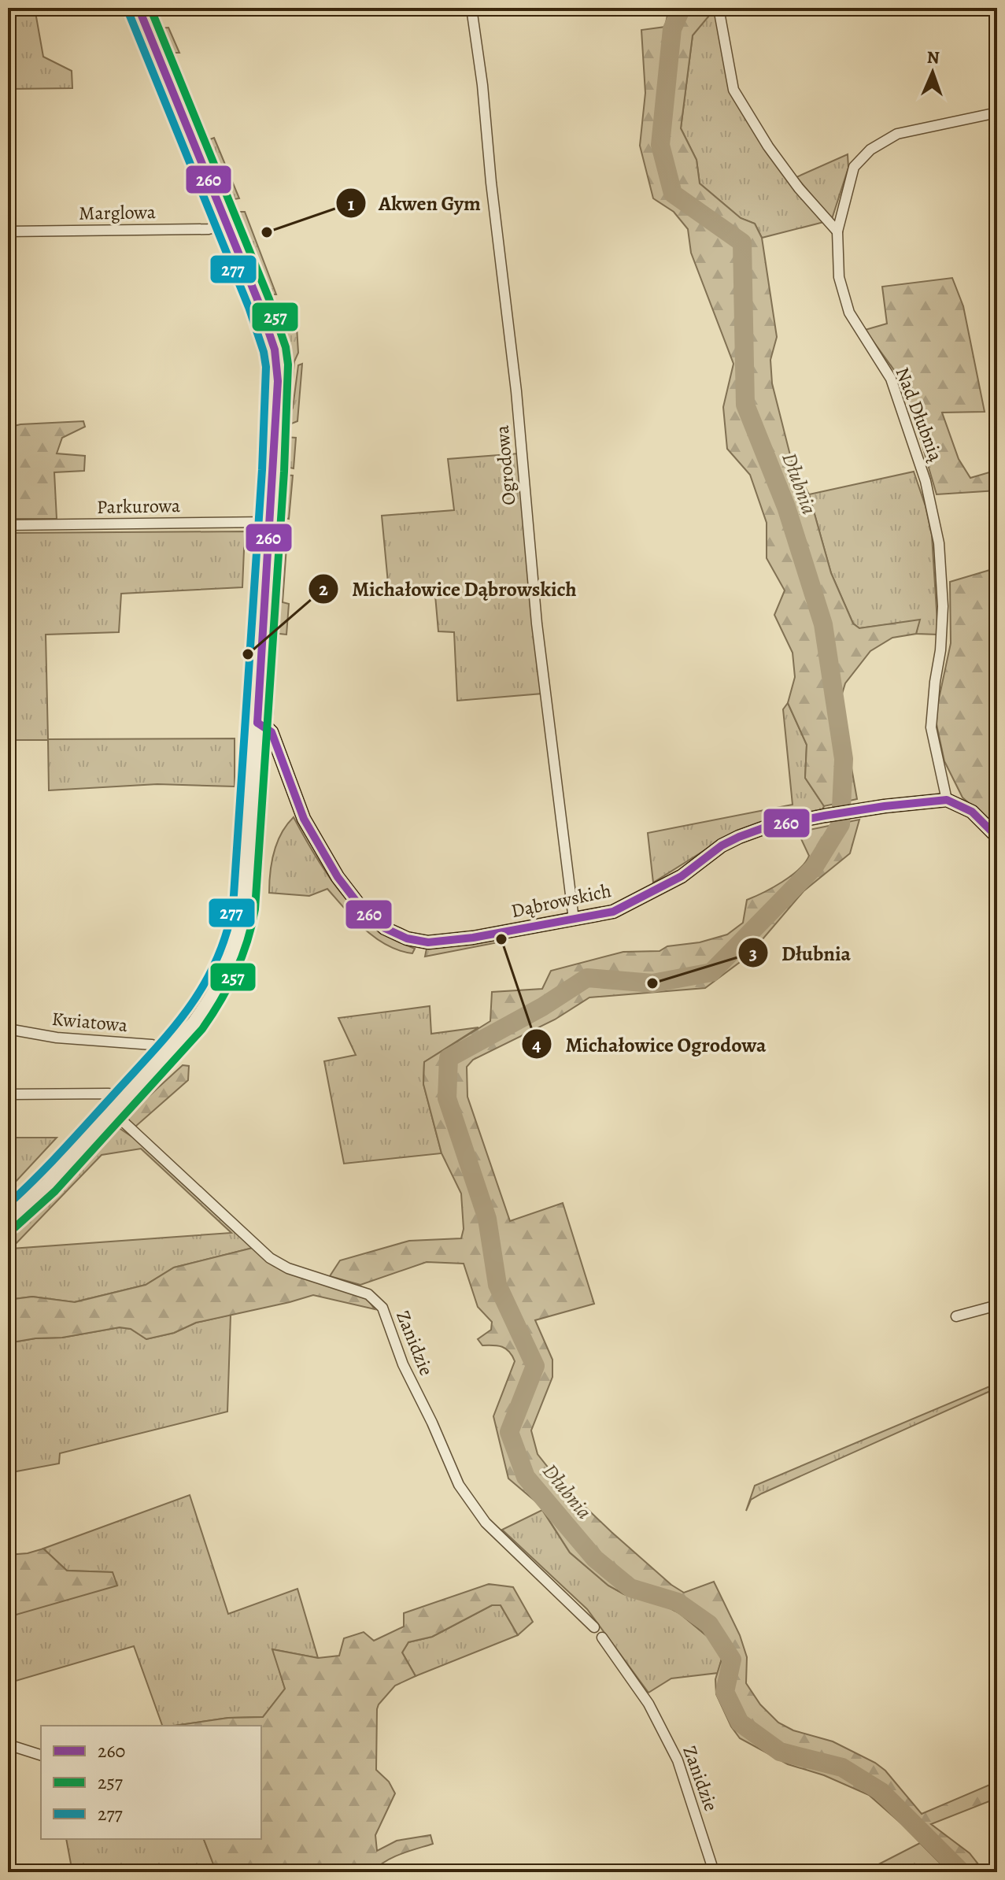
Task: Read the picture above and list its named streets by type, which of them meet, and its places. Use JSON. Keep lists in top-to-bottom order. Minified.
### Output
{"streets":{"main road":["Dąbrowskich"],"street":["Marglowa","Nad Dłubnią","Ogrodowa","Parkurowa","Kwiatowa","Zanidzie"]},"crossings":[["Nad Dłubnią","Dąbrowskich"],["Ogrodowa","Dąbrowskich"]],"water":["Dłubnia"],"places":["Akwen Gym","Michałowice Dąbrowskich","Michałowice Ogrodowa","Dłubnia"],"lines":["transit line 260","transit line 257","transit line 277"],"legend":["260","257","277"],"north":"top"}
